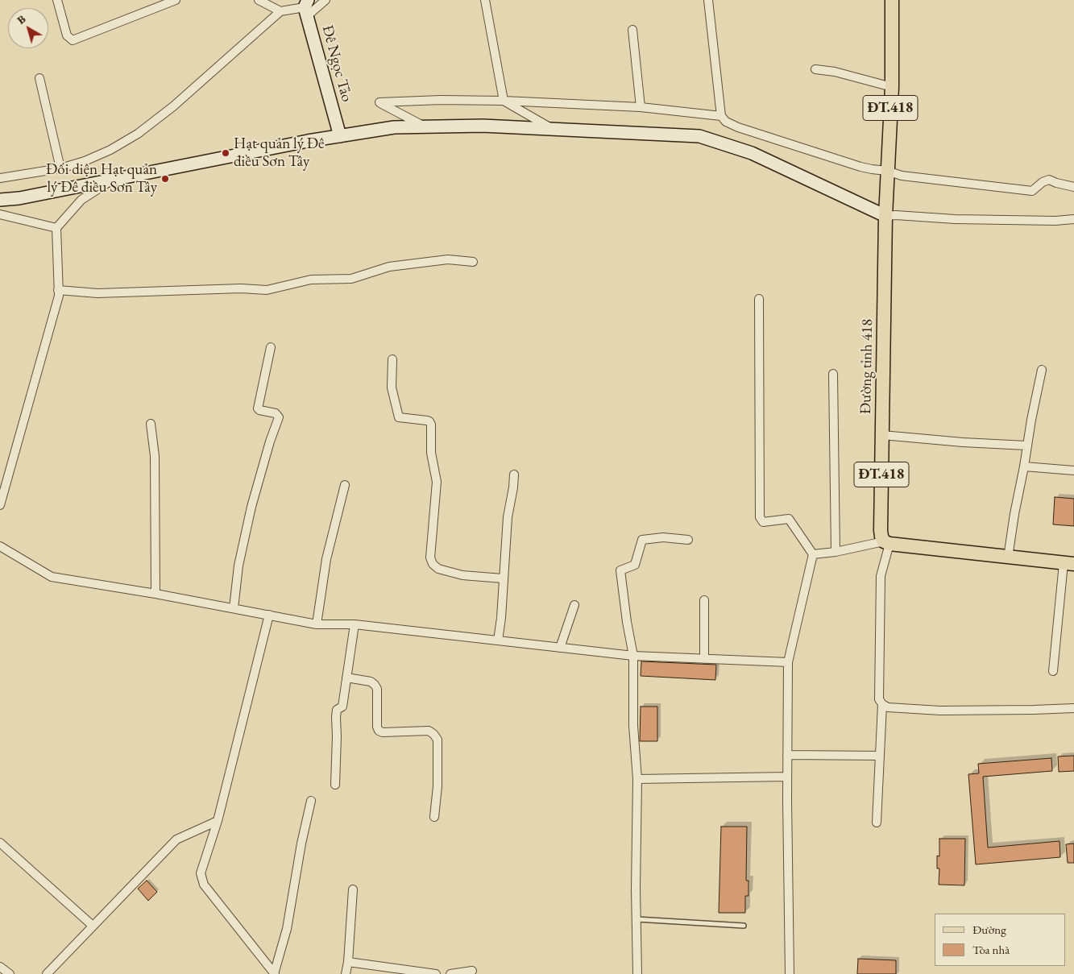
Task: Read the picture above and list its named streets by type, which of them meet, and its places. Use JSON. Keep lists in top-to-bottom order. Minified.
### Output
{"streets":{"main road":["Đê Ngọc Tảo","ĐT.418","Đường tỉnh 418"]},"places":["Hạt quản lý Đê điều Sơn Tây","Đối diện Hạt quản lý Đê điều Sơn Tây"],"legend":["Đường","Tòa nhà"],"north":"top left"}
